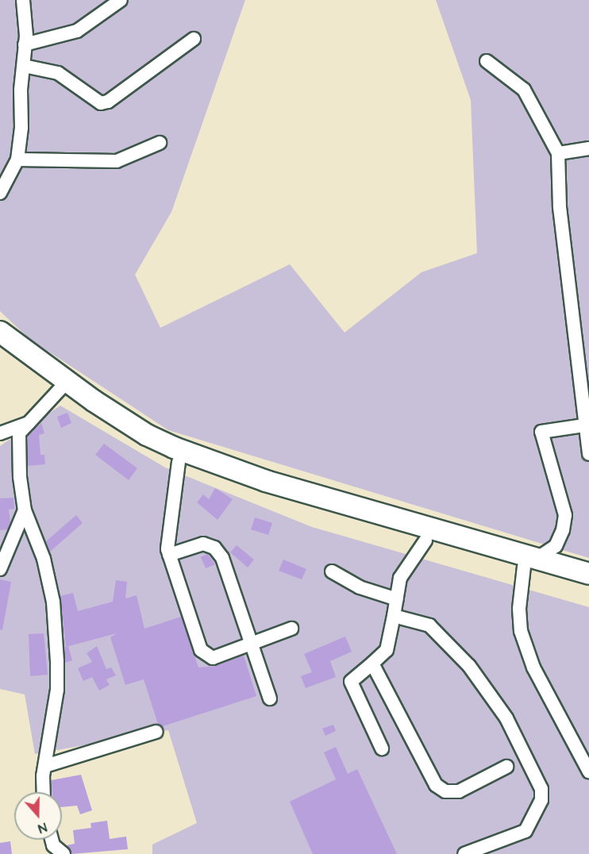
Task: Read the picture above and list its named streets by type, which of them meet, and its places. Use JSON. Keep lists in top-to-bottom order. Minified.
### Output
{"north":"bottom"}
